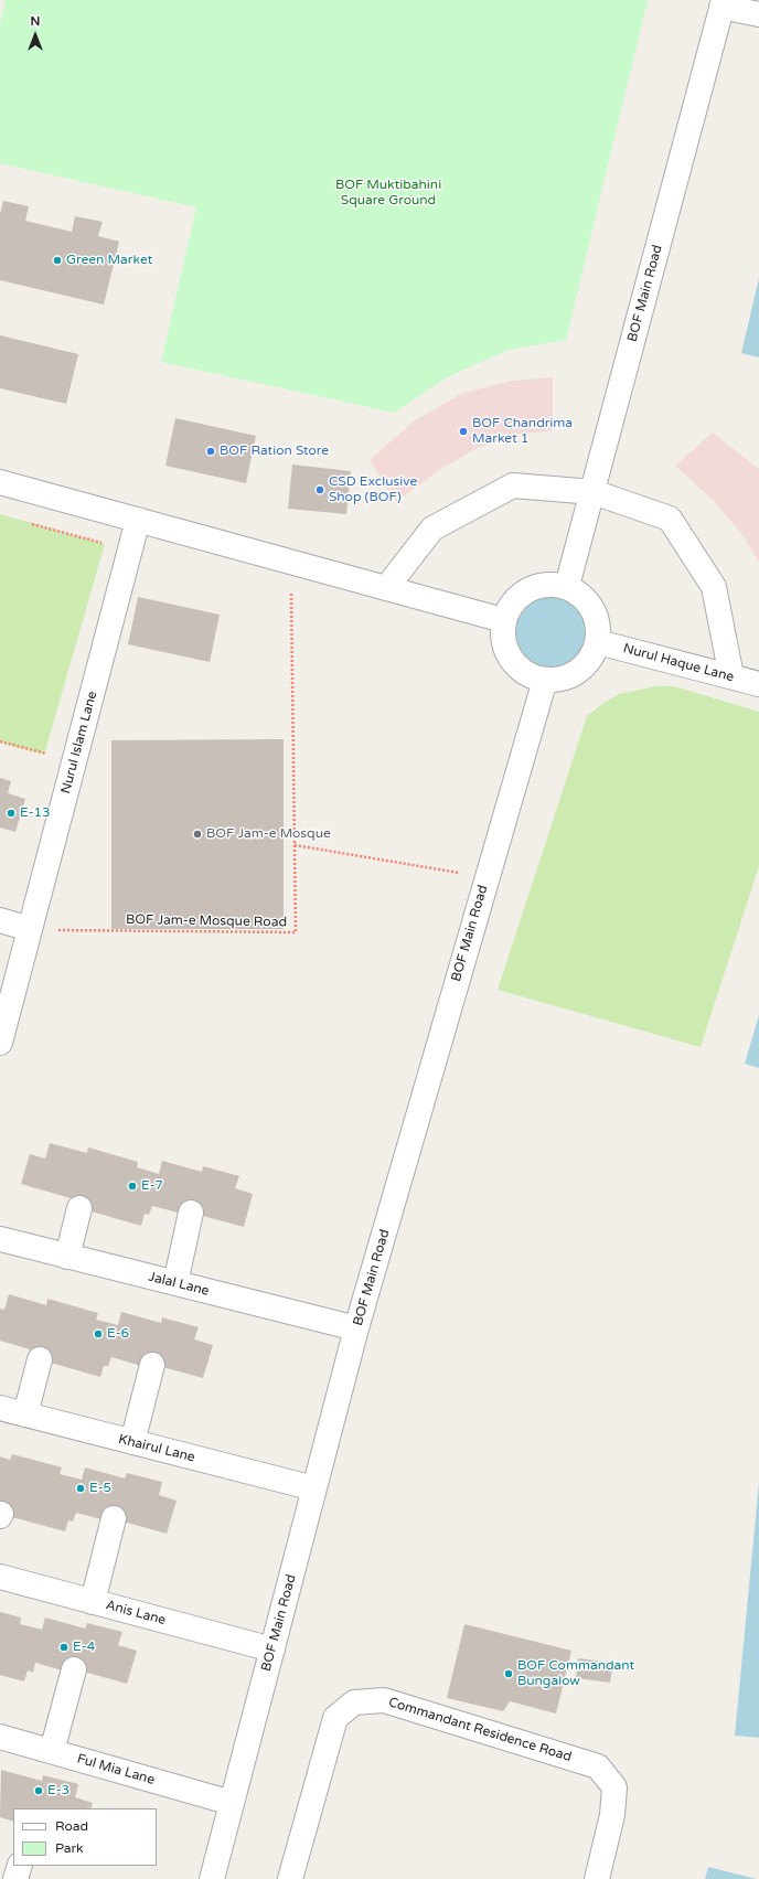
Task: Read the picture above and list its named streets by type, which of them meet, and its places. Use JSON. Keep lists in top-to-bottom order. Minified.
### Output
{"streets":{"street":["BOF Main Road","Nurul Haque Lane","Nurul Islam Lane","Jalal Lane","Khairul Lane","Anis Lane","Commandant Residence Road","Ful Mia Lane"],"path":["BOF Jam-e Mosque Road"]},"crossings":[["BOF Main Road","Nurul Haque Lane"],["BOF Main Road","Jalal Lane"],["BOF Main Road","Khairul Lane"],["BOF Main Road","Anis Lane"],["BOF Main Road","Ful Mia Lane"],["Nurul Islam Lane","BOF Jam-e Mosque Road"]],"parks":["BOF Muktibahini Square Ground"],"places":["Green Market","BOF Chandrima Market 1","BOF Ration Store","CSD Exclusive Shop (BOF)","E-13","BOF Jam-e Mosque","E-7","E-6","E-5","E-4","BOF Commandant Bungalow","E-3"],"legend":["Road","Park"],"north":"top"}
